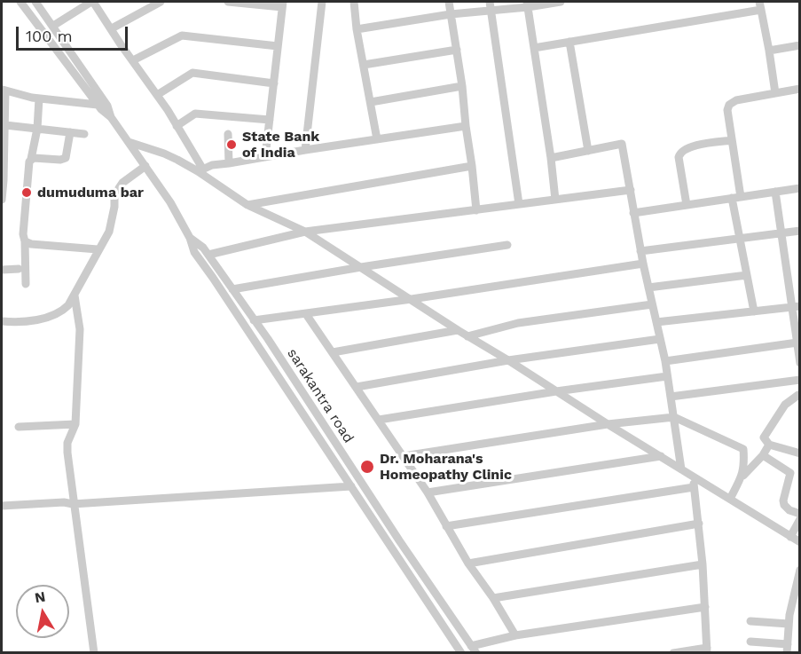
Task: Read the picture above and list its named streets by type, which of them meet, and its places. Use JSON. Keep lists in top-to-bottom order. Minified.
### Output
{"streets":{"street":["sarakantra road"]},"places":["State Bank of India","dumuduma bar","Dr. Moharana's Homeopathy Clinic"],"scale_bar":"100 m","north":"top"}
